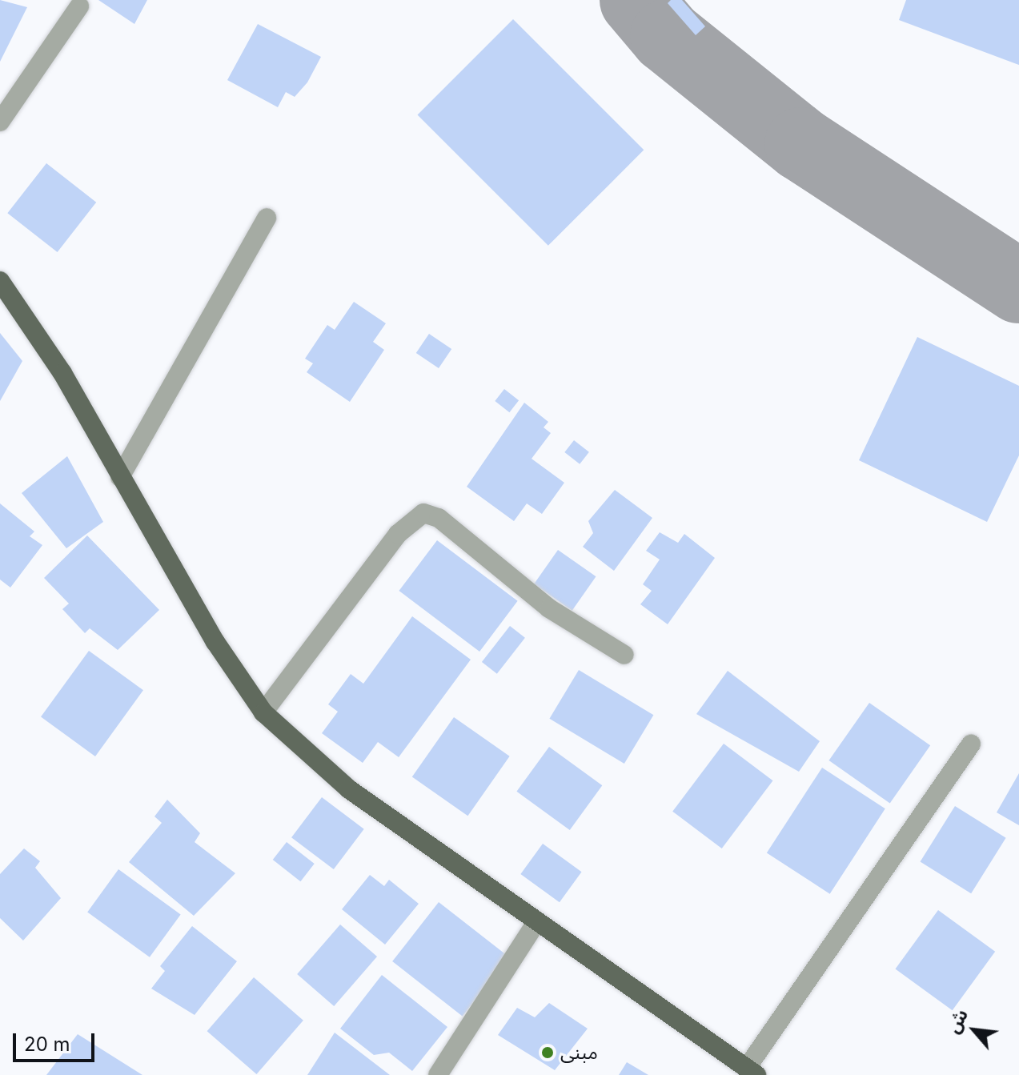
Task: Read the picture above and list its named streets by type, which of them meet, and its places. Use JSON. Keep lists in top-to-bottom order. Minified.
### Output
{"places":["مبنى"],"scale_bar":"20 m","north":"top left"}
